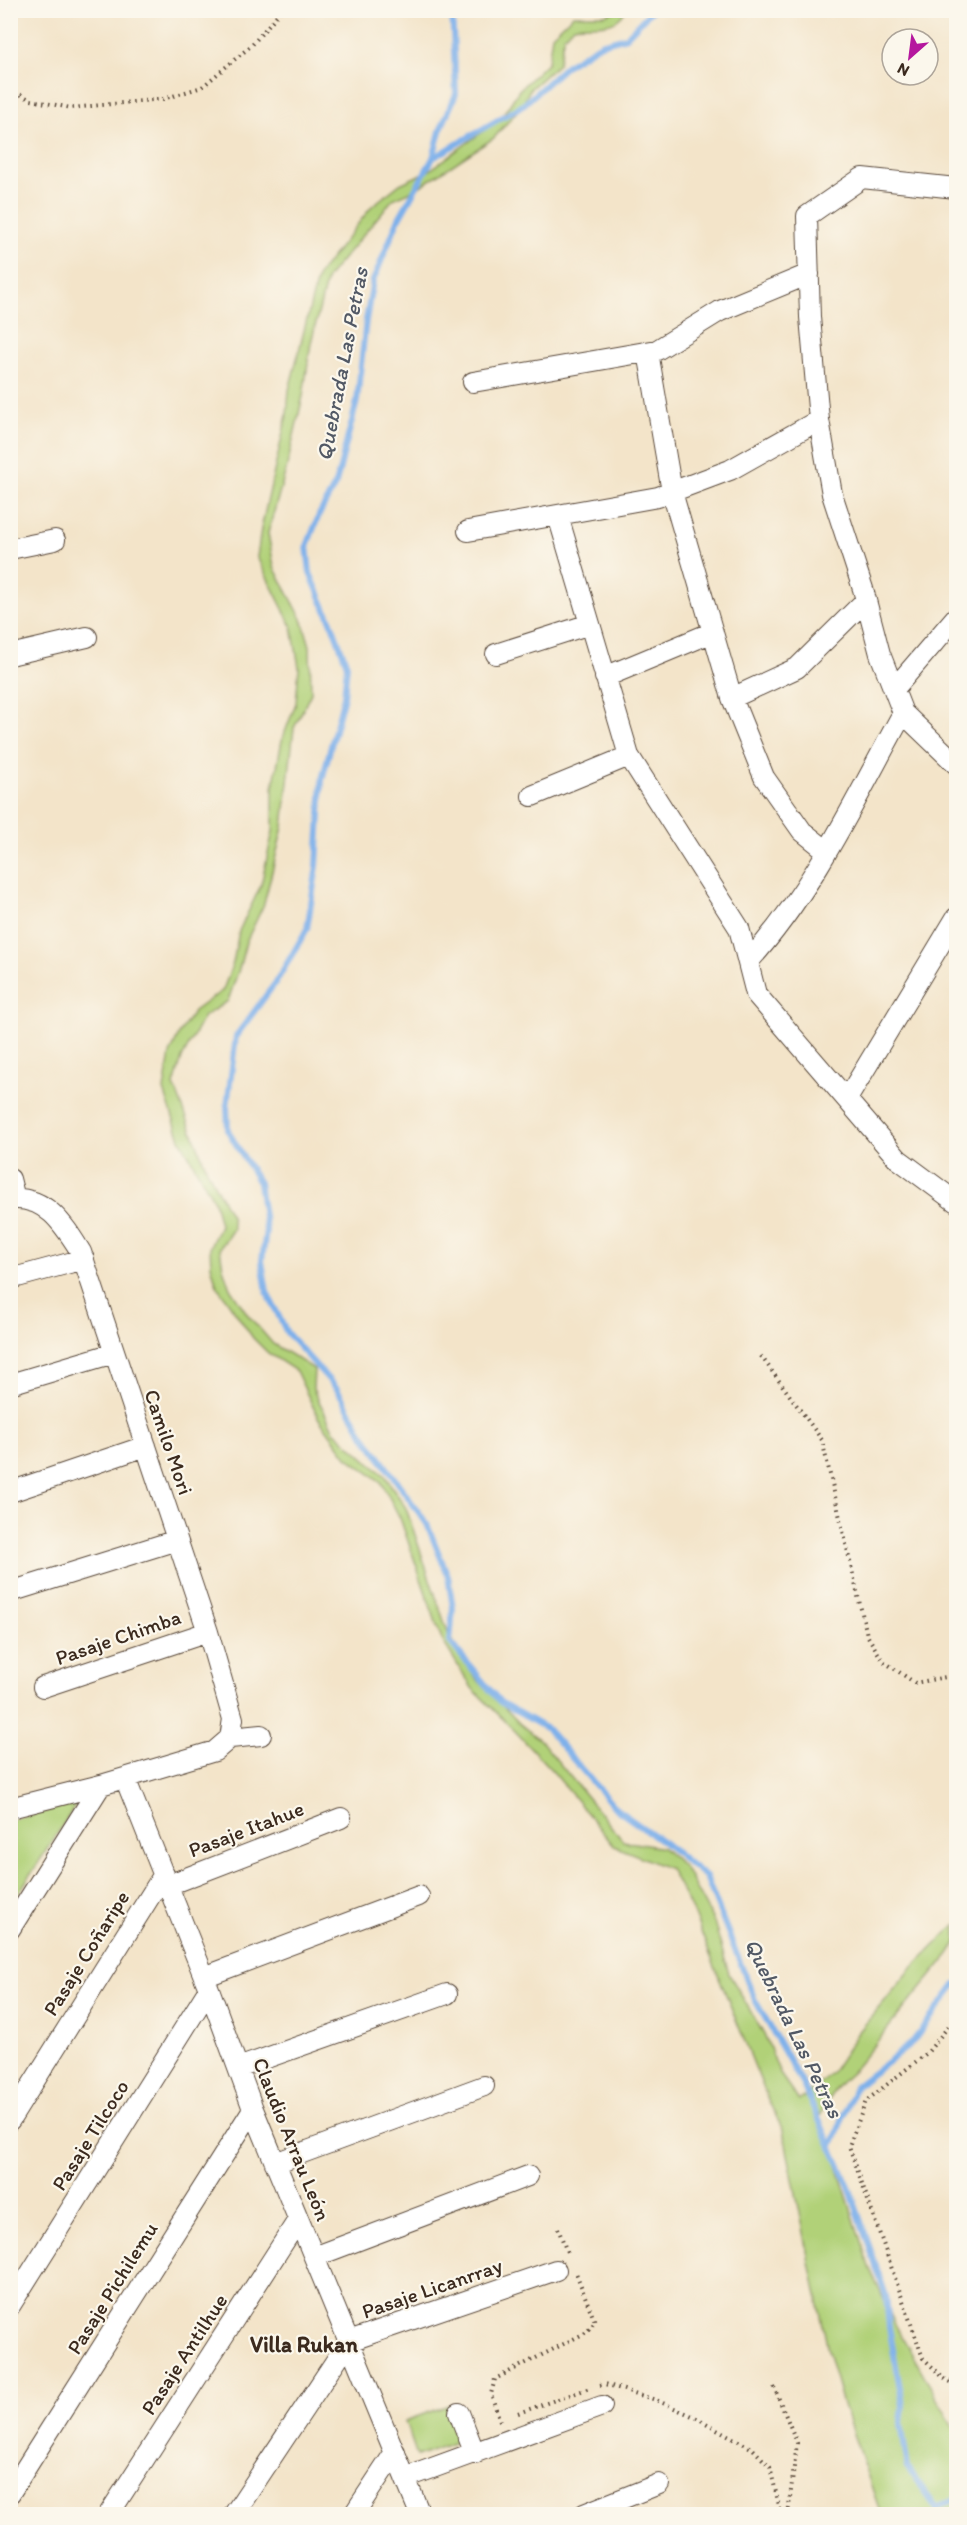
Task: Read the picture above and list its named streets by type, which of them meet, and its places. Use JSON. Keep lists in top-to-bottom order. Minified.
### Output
{"streets":{"street":["Camilo Mori","Pasaje Chimba","Pasaje Itahue","Pasaje Coñaripe","Pasaje Tilcoco","Claudio Arrau León","Pasaje Pichilemu","Pasaje Licanrray","Pasaje Antilhue"]},"crossings":[["Camilo Mori","Pasaje Chimba"],["Pasaje Itahue","Pasaje Coñaripe"],["Pasaje Itahue","Claudio Arrau León"],["Pasaje Coñaripe","Claudio Arrau León"],["Pasaje Tilcoco","Claudio Arrau León"],["Claudio Arrau León","Pasaje Pichilemu"],["Claudio Arrau León","Pasaje Licanrray"],["Claudio Arrau León","Pasaje Antilhue"]],"districts":["Villa Rukan"],"water":["Quebrada Las Petras"],"north":"bottom left"}
